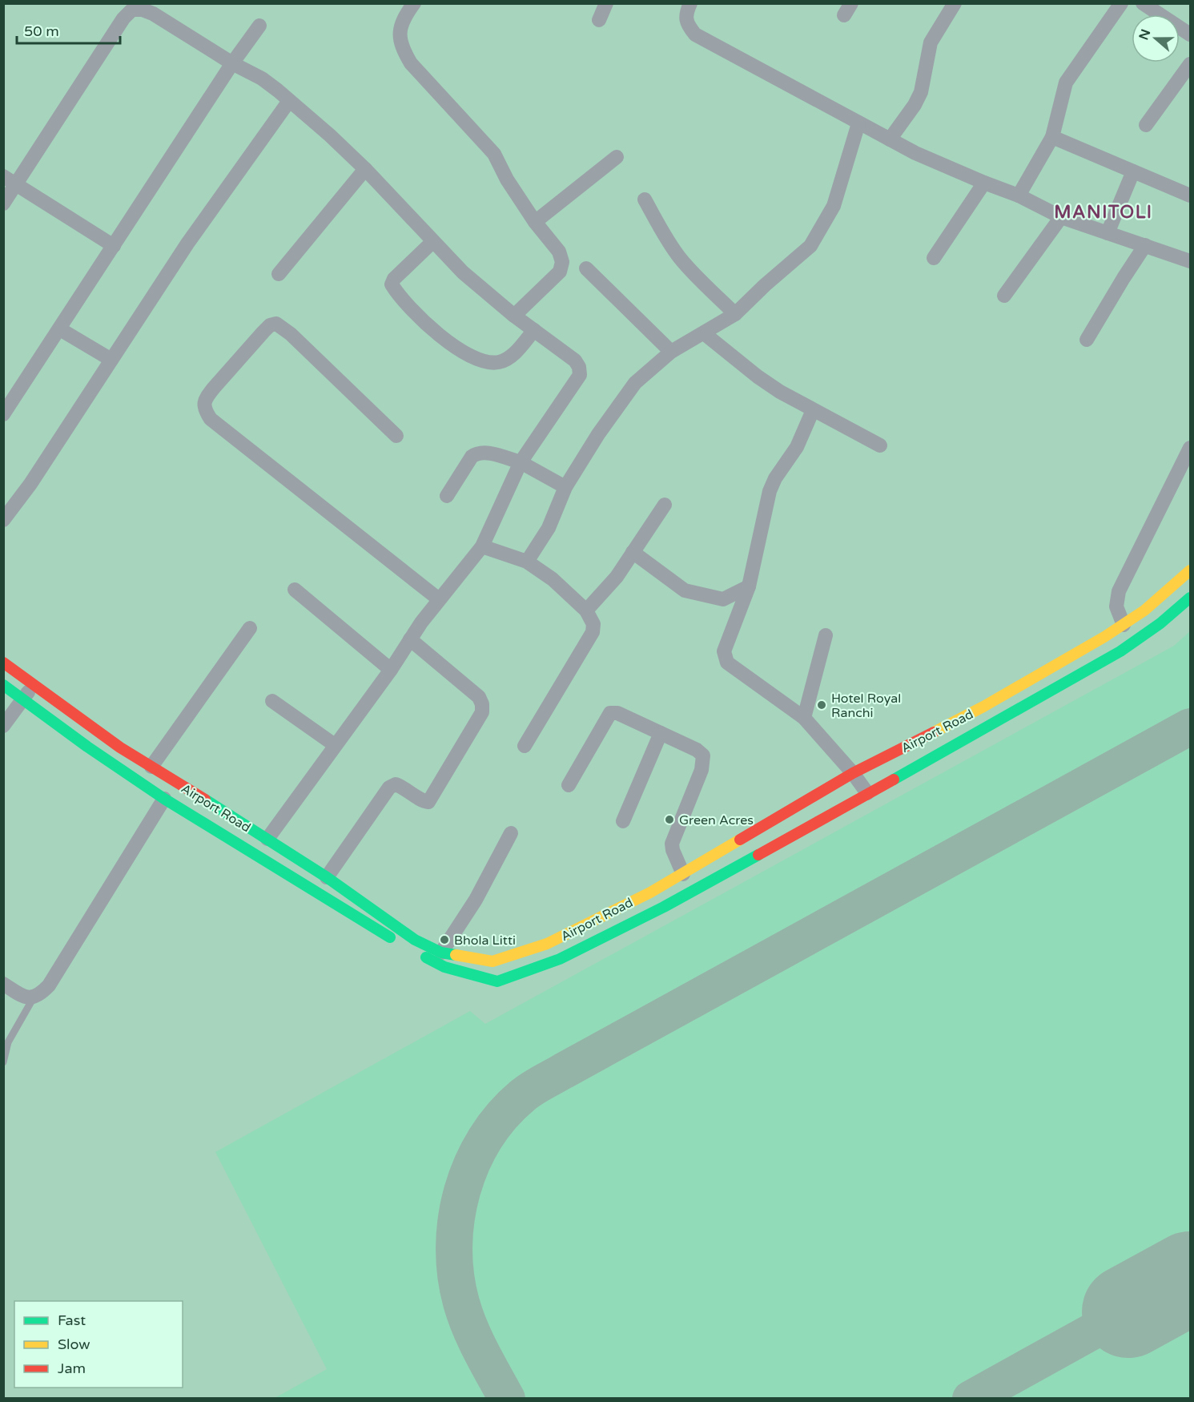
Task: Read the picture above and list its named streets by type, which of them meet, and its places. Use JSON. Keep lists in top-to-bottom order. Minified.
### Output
{"streets":{"street":["Airport Road"]},"districts":["MANITOLI"],"places":["Hotel Royal Ranchi","Green Acres","Bhola Litti"],"legend":["Fast","Slow","Jam"],"scale_bar":"50 m","north":"left"}
